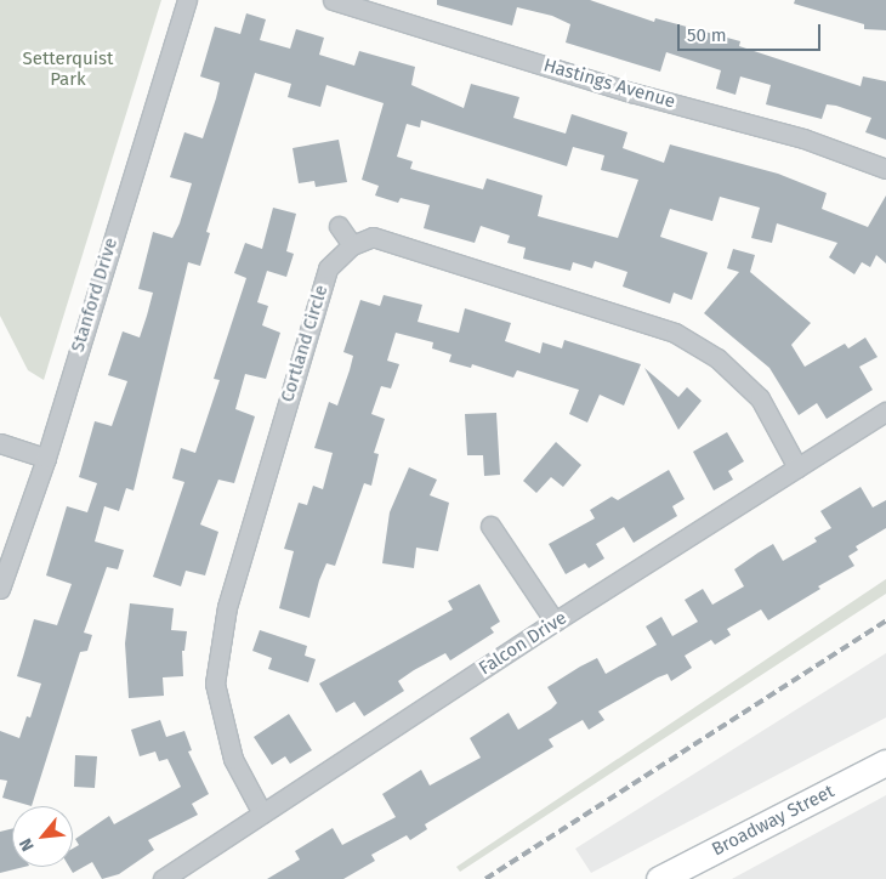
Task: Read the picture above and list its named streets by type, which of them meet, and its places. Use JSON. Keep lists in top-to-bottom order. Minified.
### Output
{"streets":{"main road":["Broadway Street"],"street":["Hastings Avenue","Stanford Drive","Cortland Circle","Falcon Drive"]},"crossings":[["Cortland Circle","Falcon Drive"]],"parks":["Setterquist Park"],"scale_bar":"50 m","north":"bottom left"}
